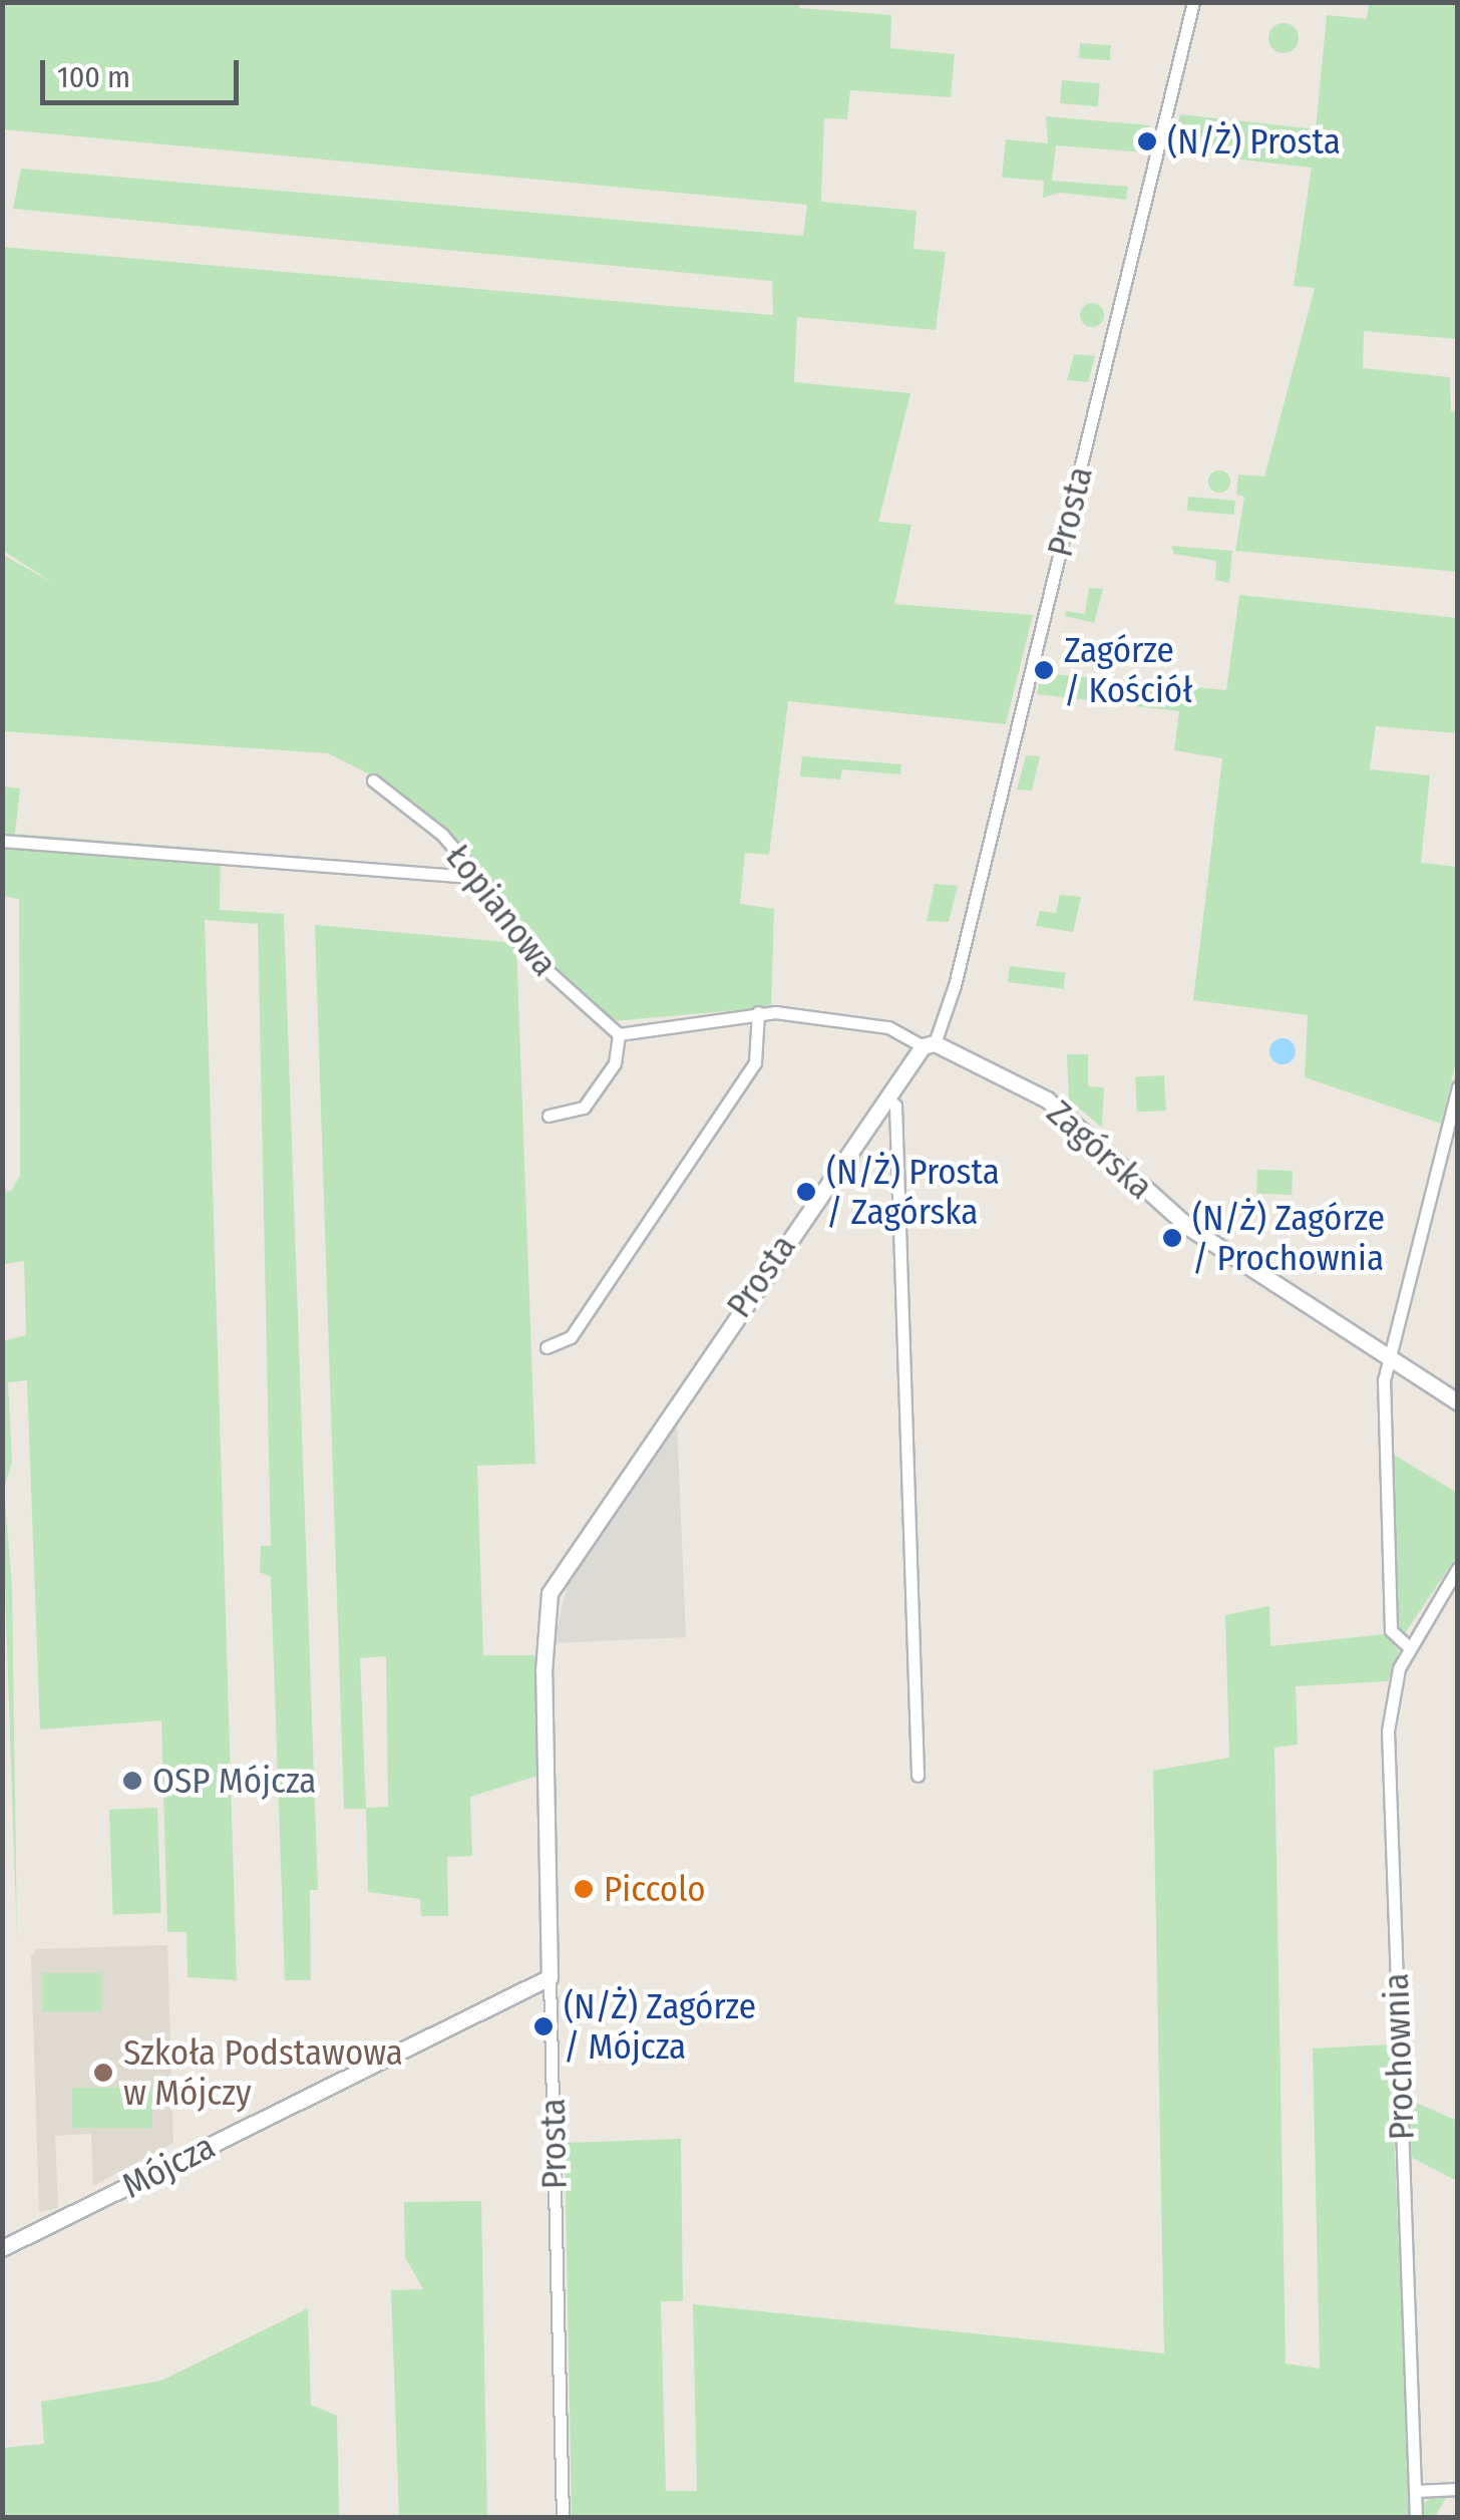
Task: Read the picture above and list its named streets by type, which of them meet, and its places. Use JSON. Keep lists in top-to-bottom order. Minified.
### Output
{"streets":{"street":["Prosta","Łopianowa","Zagórska","Prochownia","Mójcza"]},"crossings":[["Prosta","Zagórska"],["Prosta","Mójcza"]],"places":["(N/Ż) Prosta","Zagórze / Kościół","(N/Ż) Prosta / Zagórska","(N/Ż) Zagórze / Prochownia","OSP Mójcza","Piccolo","(N/Ż) Zagórze / Mójcza","Szkoła Podstawowa w Mójczy"],"scale_bar":"100 m"}
